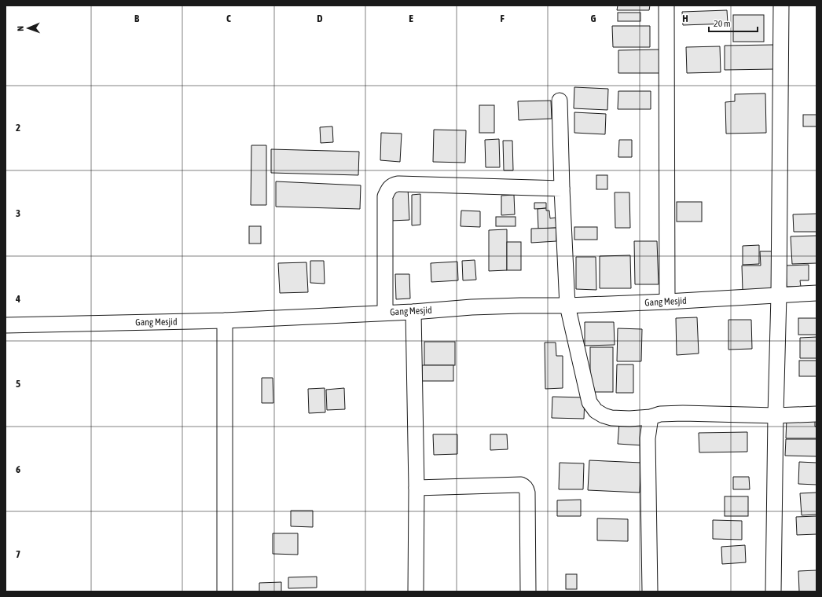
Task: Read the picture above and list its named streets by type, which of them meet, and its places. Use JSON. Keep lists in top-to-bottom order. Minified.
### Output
{"streets":{"street":["Gang Mesjid"]},"scale_bar":"20 m","north":"left","grid":{"columns":["B","C","D","E","F","G","H"],"rows":["2","3","4","5","6","7"]}}
